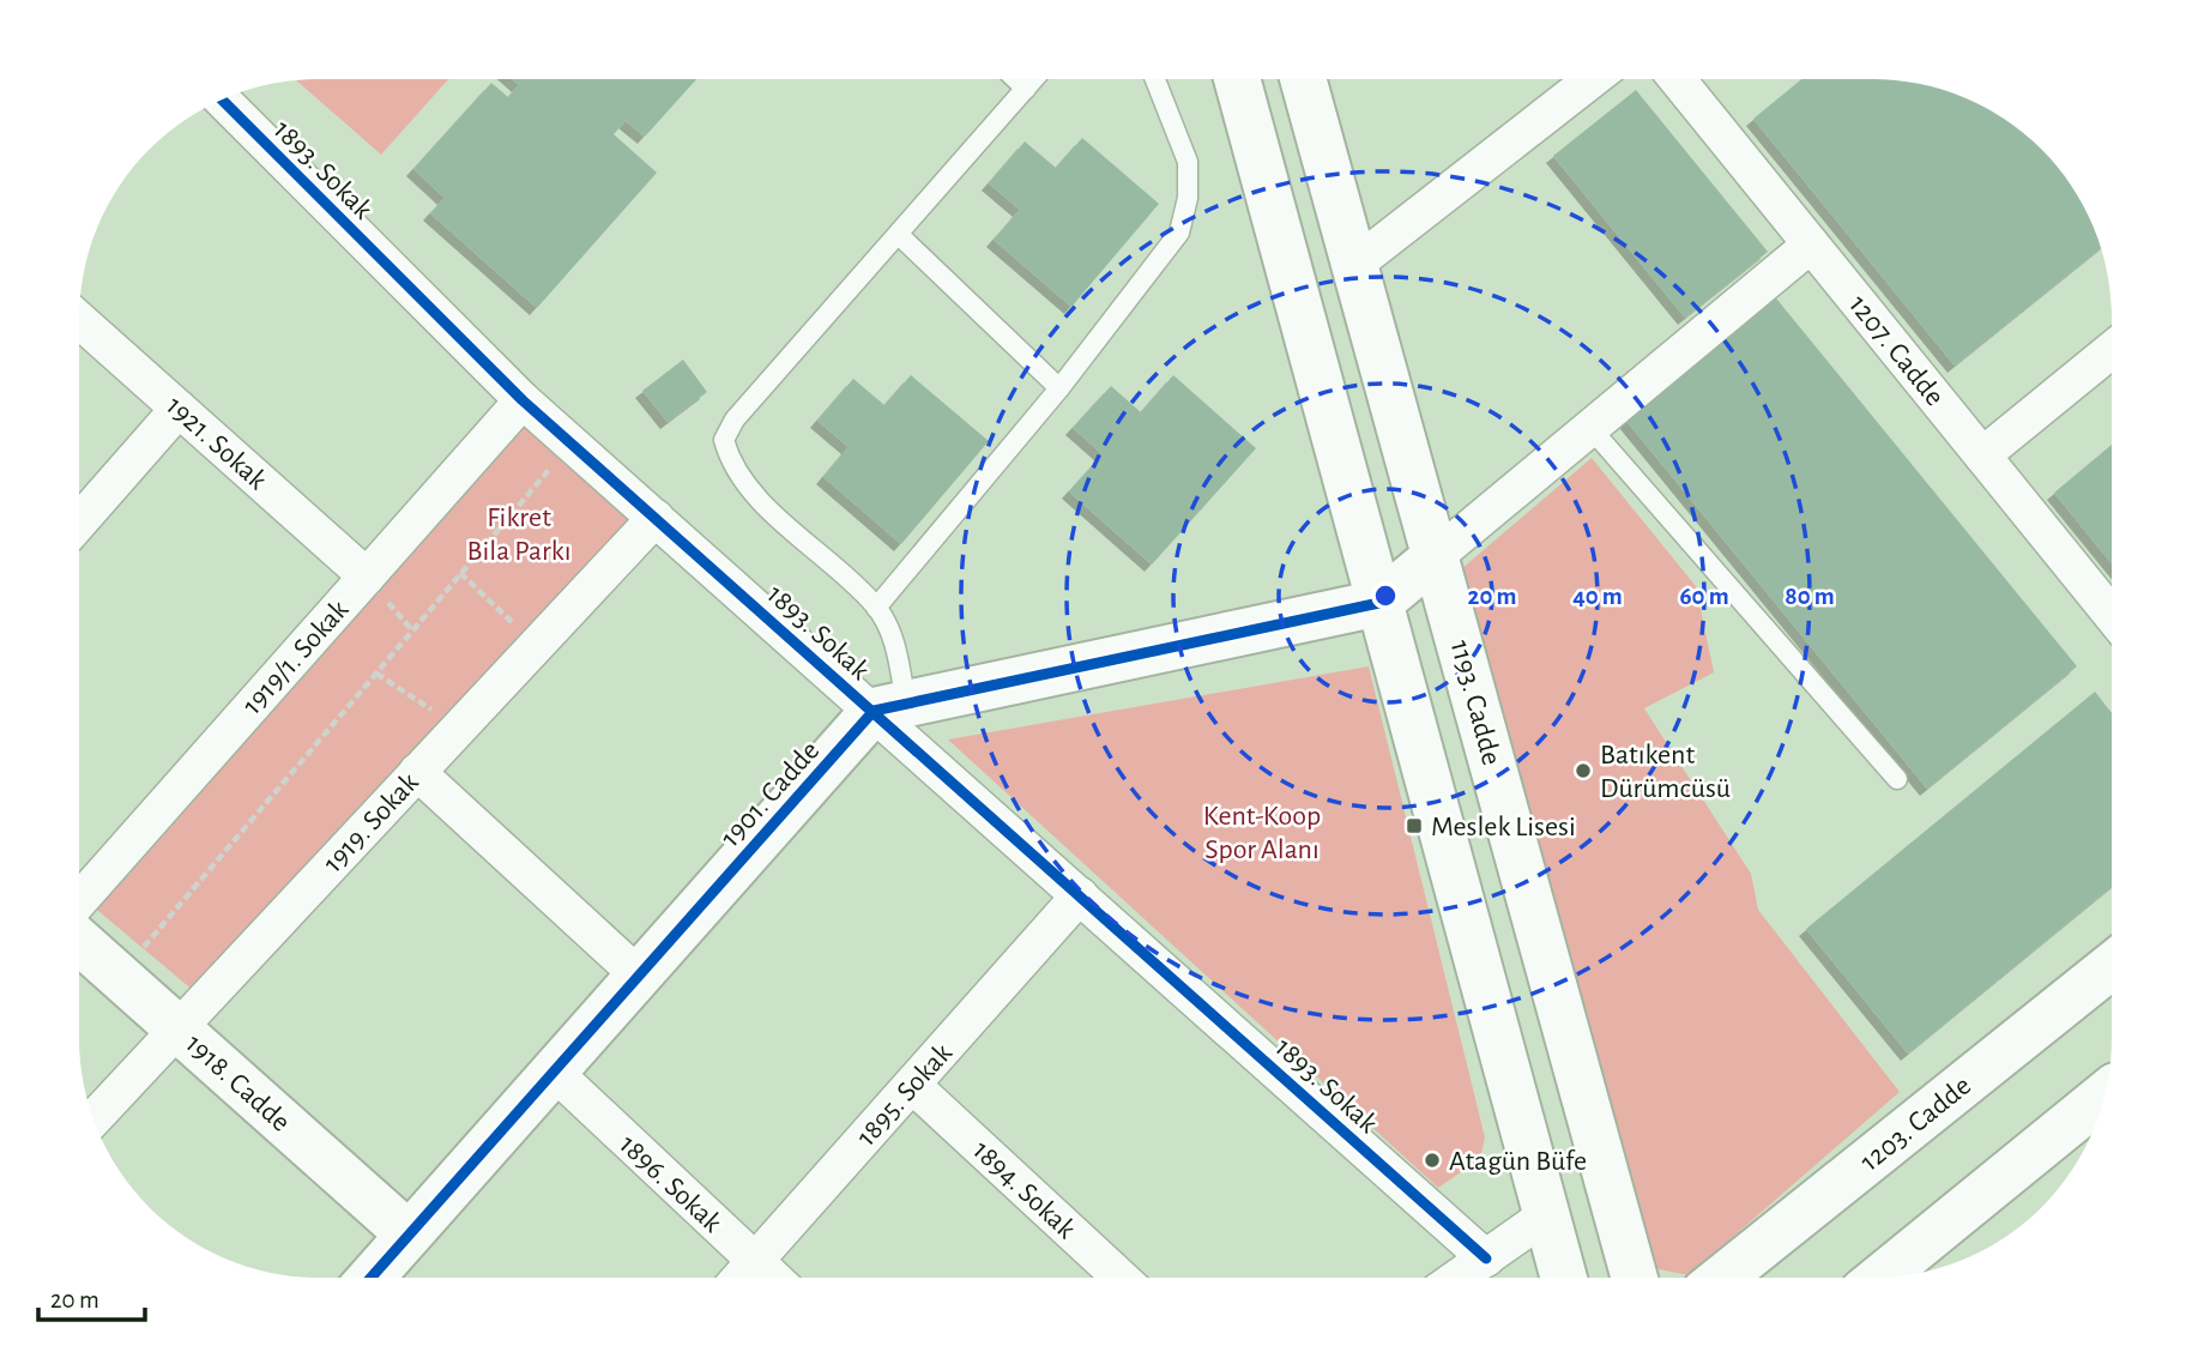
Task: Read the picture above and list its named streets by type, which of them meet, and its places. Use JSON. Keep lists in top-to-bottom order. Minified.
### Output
{"streets":{"main road":["1193. Cadde","1901. Cadde","1918. Cadde","1203. Cadde"],"street":["1893. Sokak","1207. Cadde","1921. Sokak","1919/1. Sokak","1919. Sokak","1895. Sokak","1896. Sokak","1894. Sokak"]},"crossings":[["1893. Sokak","1919/1. Sokak"],["1893. Sokak","1901. Cadde"],["1893. Sokak","1919. Sokak"],["1893. Sokak","1895. Sokak"],["1921. Sokak","1919/1. Sokak"],["1901. Cadde","1918. Cadde"],["1901. Cadde","1896. Sokak"],["1919. Sokak","1918. Cadde"],["1895. Sokak","1896. Sokak"],["1895. Sokak","1894. Sokak"]],"parks":["Fikret Bila Parkı","Kent-Koop Spor Alanı"],"places":{"other":["Batıkent Dürümcüsü","Atagün Büfe"],"transit":["Meslek Lisesi"]},"scale_bar":"20 m","rings":["20 m","40 m","60 m","80 m"]}
